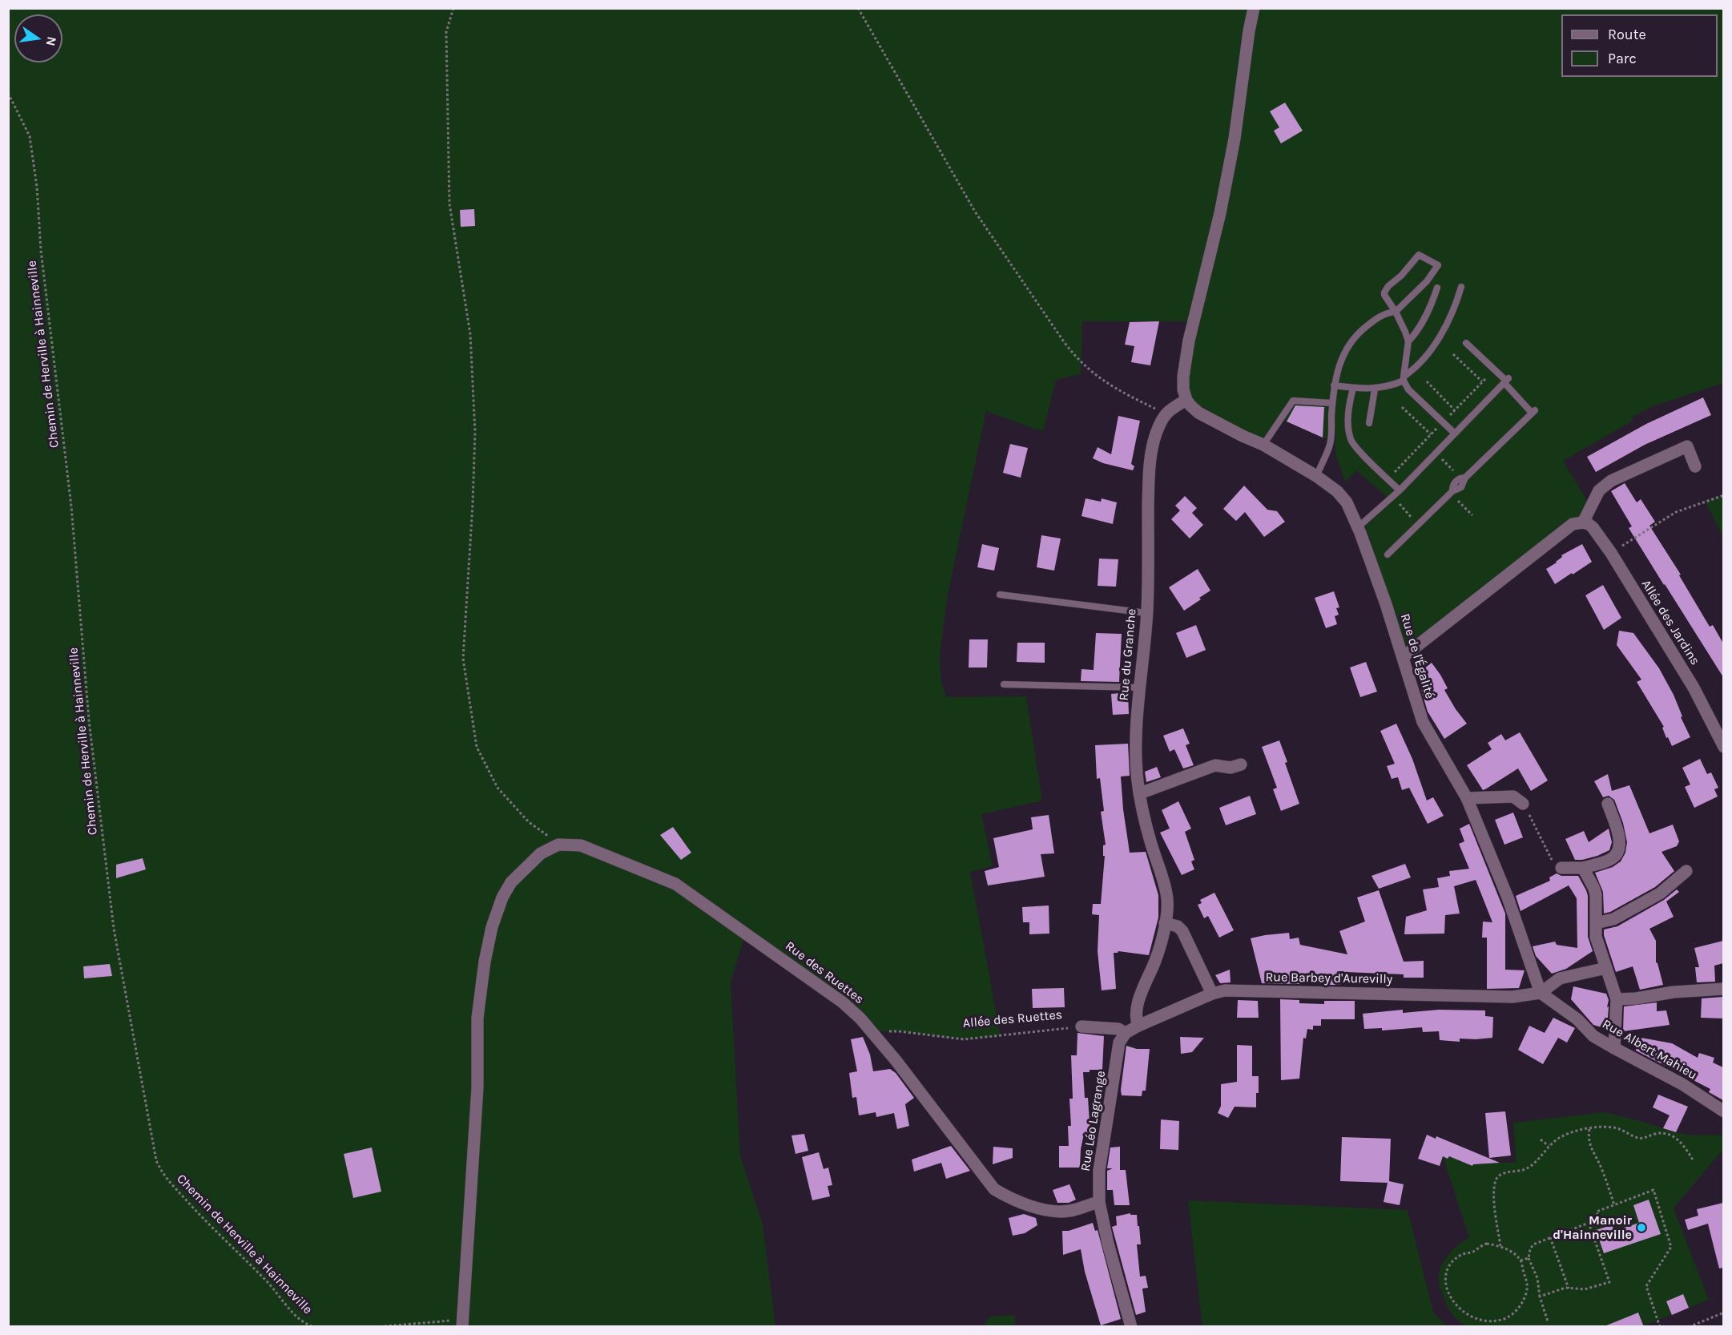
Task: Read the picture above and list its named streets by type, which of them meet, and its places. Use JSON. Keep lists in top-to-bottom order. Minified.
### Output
{"streets":{"street":["Allée des Jardins","Rue du Granche","Rue de l'Égalité","Rue des Ruettes","Rue Barbey d'Aurevilly","Allée des Ruettes","Rue Albert Mahieu","Rue Léo Lagrange"],"path":["Chemin de Herville à Hainneville"]},"crossings":[["Rue du Granche","Rue Barbey d'Aurevilly"],["Rue de l'Égalité","Rue Barbey d'Aurevilly"],["Rue de l'Égalité","Rue Albert Mahieu"],["Rue des Ruettes","Allée des Ruettes"],["Rue des Ruettes","Rue Léo Lagrange"],["Rue Barbey d'Aurevilly","Allée des Ruettes"],["Rue Barbey d'Aurevilly","Rue Albert Mahieu"],["Rue Barbey d'Aurevilly","Rue Léo Lagrange"],["Allée des Ruettes","Rue Léo Lagrange"]],"places":["Manoir d'Hainneville"],"legend":["Route","Parc"],"north":"right"}
